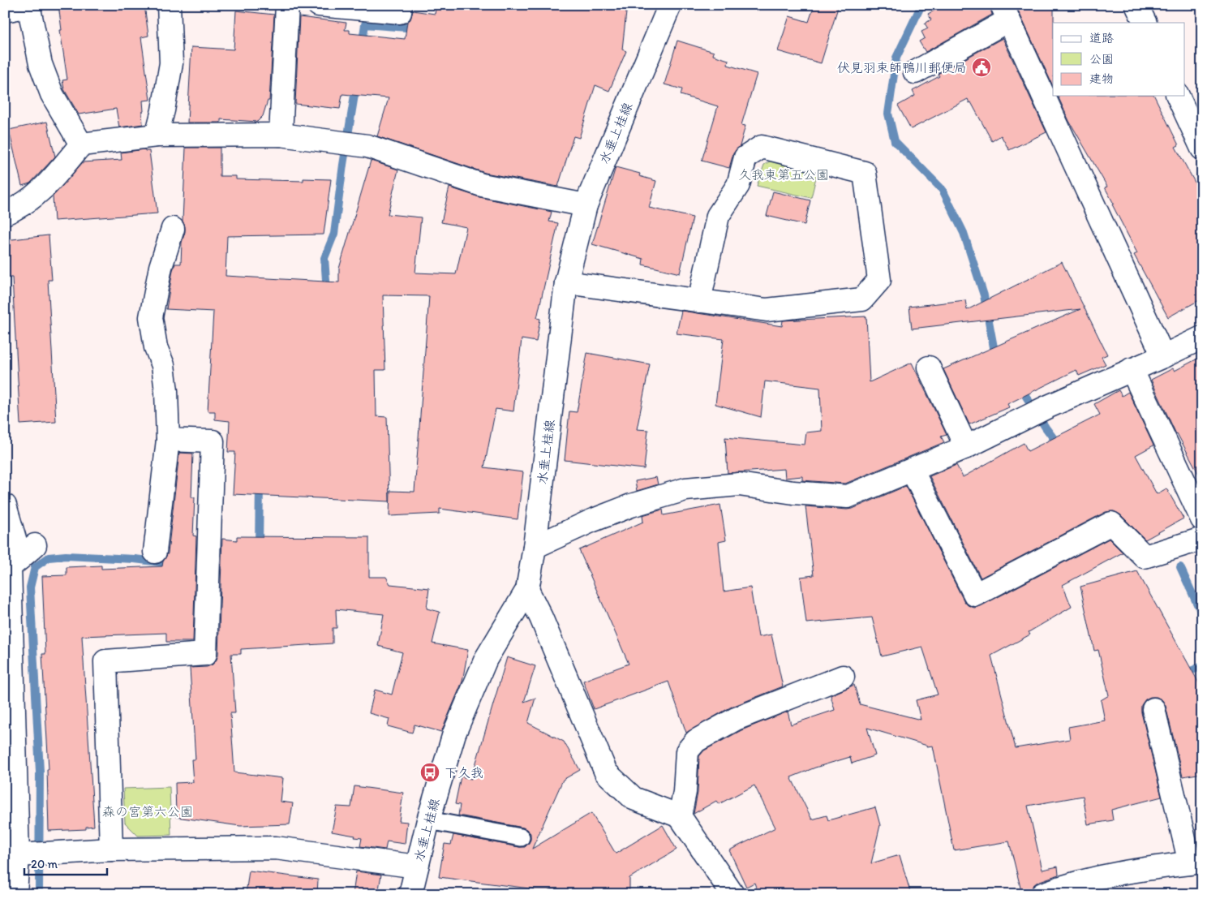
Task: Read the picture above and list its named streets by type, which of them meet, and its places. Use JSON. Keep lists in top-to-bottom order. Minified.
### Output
{"streets":{"street":["水垂上桂線"]},"parks":["久我東第五公園","森の宮第六公園"],"places":{"public building":["伏見羽束師鴨川郵便局"],"bus stop":["下久我"]},"legend":["道路","公園","建物"],"scale_bar":"20 m"}
